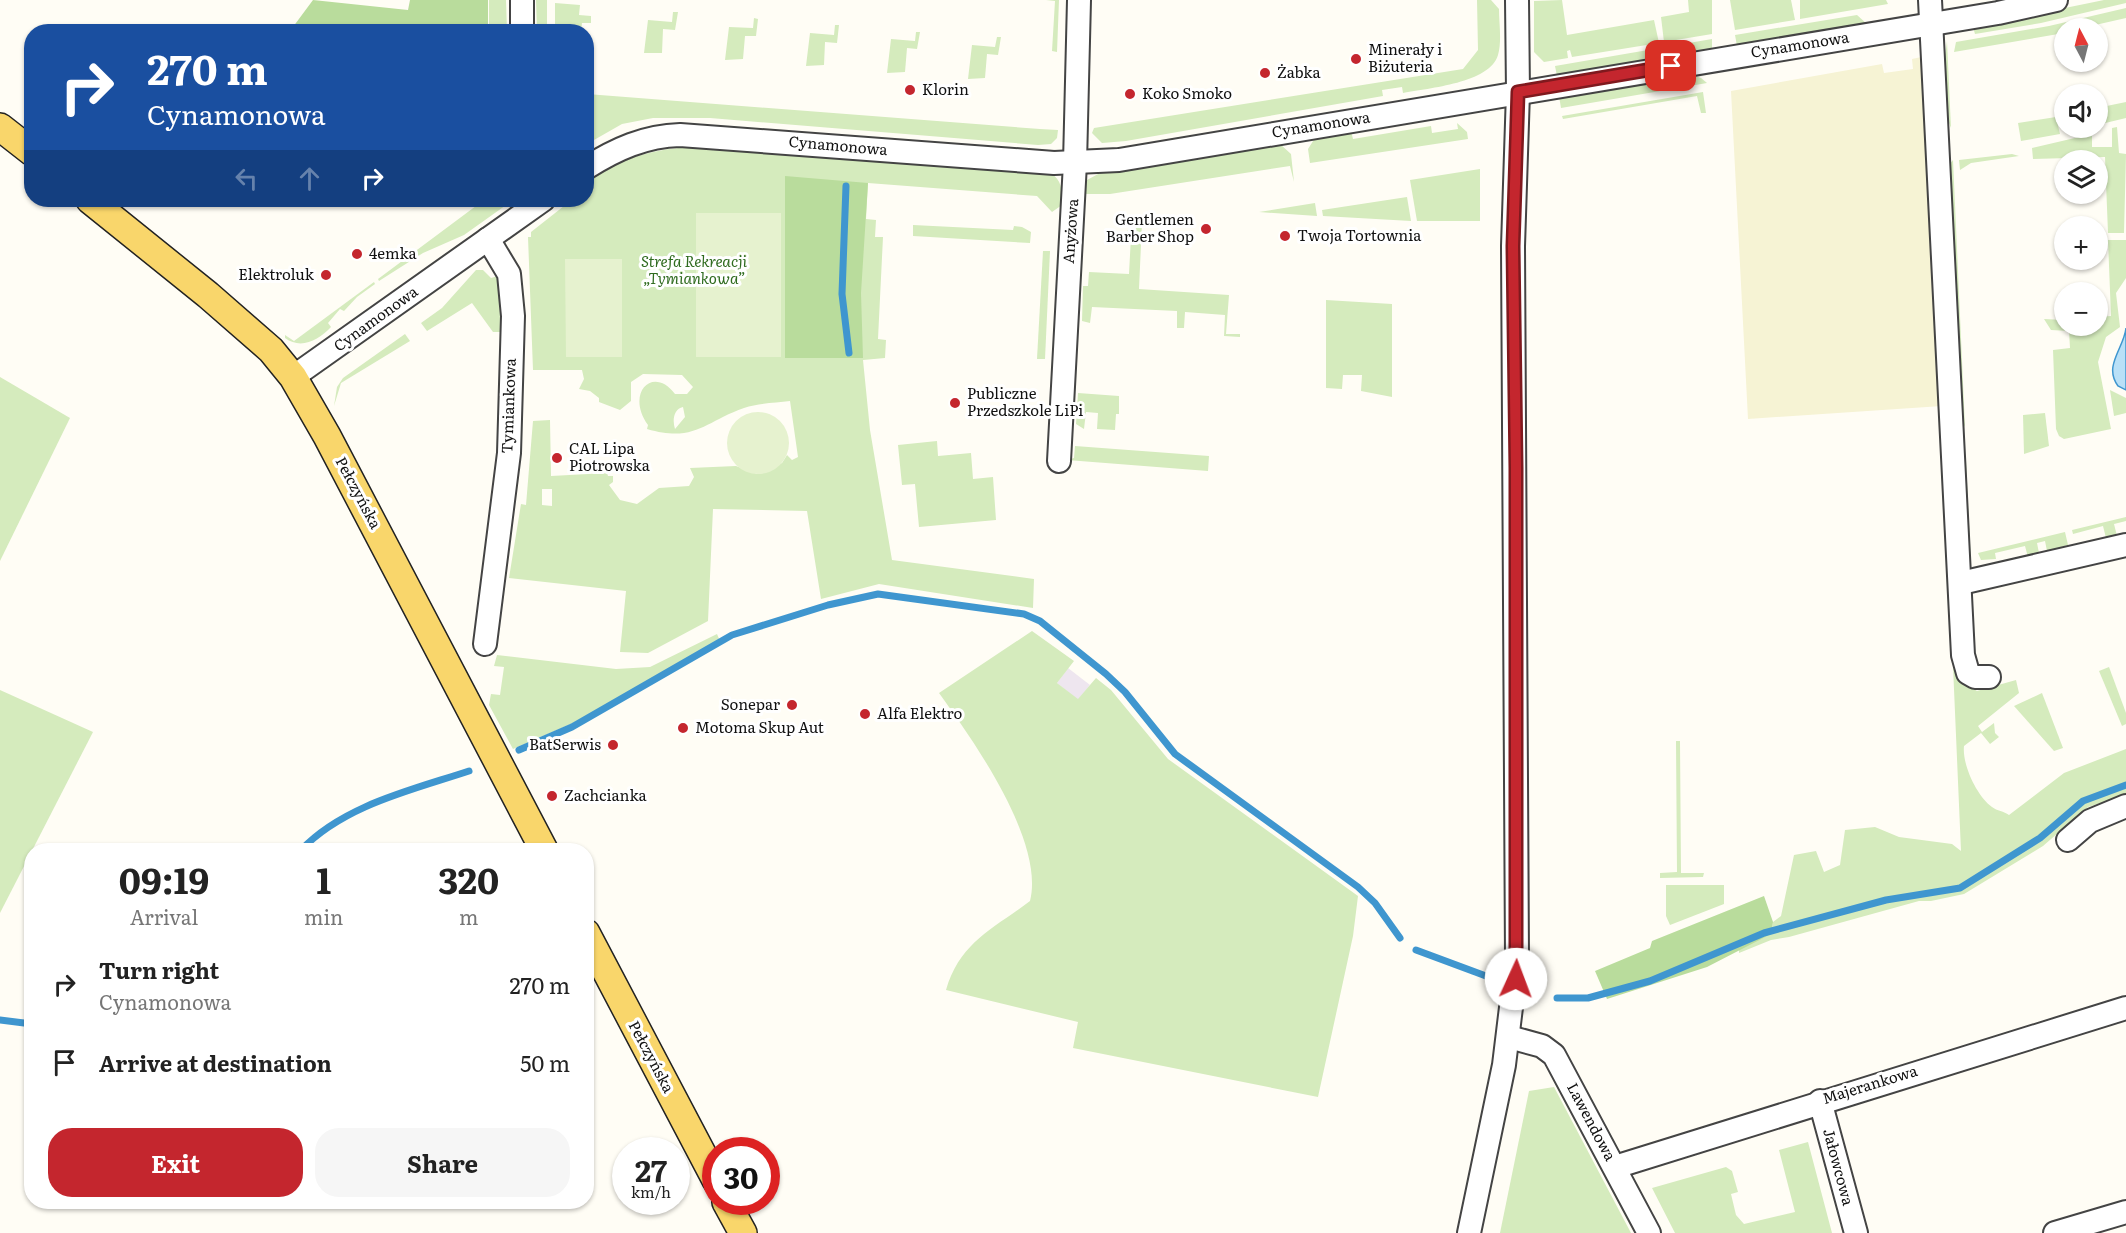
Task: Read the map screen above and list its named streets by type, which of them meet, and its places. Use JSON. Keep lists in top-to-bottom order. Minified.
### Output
{"streets":{"main road":["Pełczyńska"],"street":["Cynamonowa","Anyżowa","Tymiankowa","Majerankowa","Lawendowa","Jałowcowa"]},"crossings":[["Cynamonowa","Anyżowa"],["Cynamonowa","Tymiankowa"],["Cynamonowa","Pełczyńska"],["Majerankowa","Lawendowa"],["Majerankowa","Jałowcowa"]],"parks":["Strefa Rekreacji „Tymiankowa”"],"places":["Minerały i Biżuteria","Żabka","Klorin","Koko Smoko","Gentlemen Barber Shop","Twoja Tortownia","4emka","Elektroluk","Publiczne Przedszkole LiPi","CAL Lipa Piotrowska","Sonepar","Alfa Elektro","Motoma Skup Aut","BatSerwis","Zachcianka"],"north":"top","page":{"map_buttons":["+","−"],"turn":["270 m","Cynamonowa"],"eta":["09:19","Arrival","1","min","320","m"],"list":[{"name":"Turn right","note":"Cynamonowa","value":"270 m"},{"name":"Arrive at destination","value":"50 m"}],"buttons":["Exit","Share"],"speed":"27 km/h","limit":"30"}}
